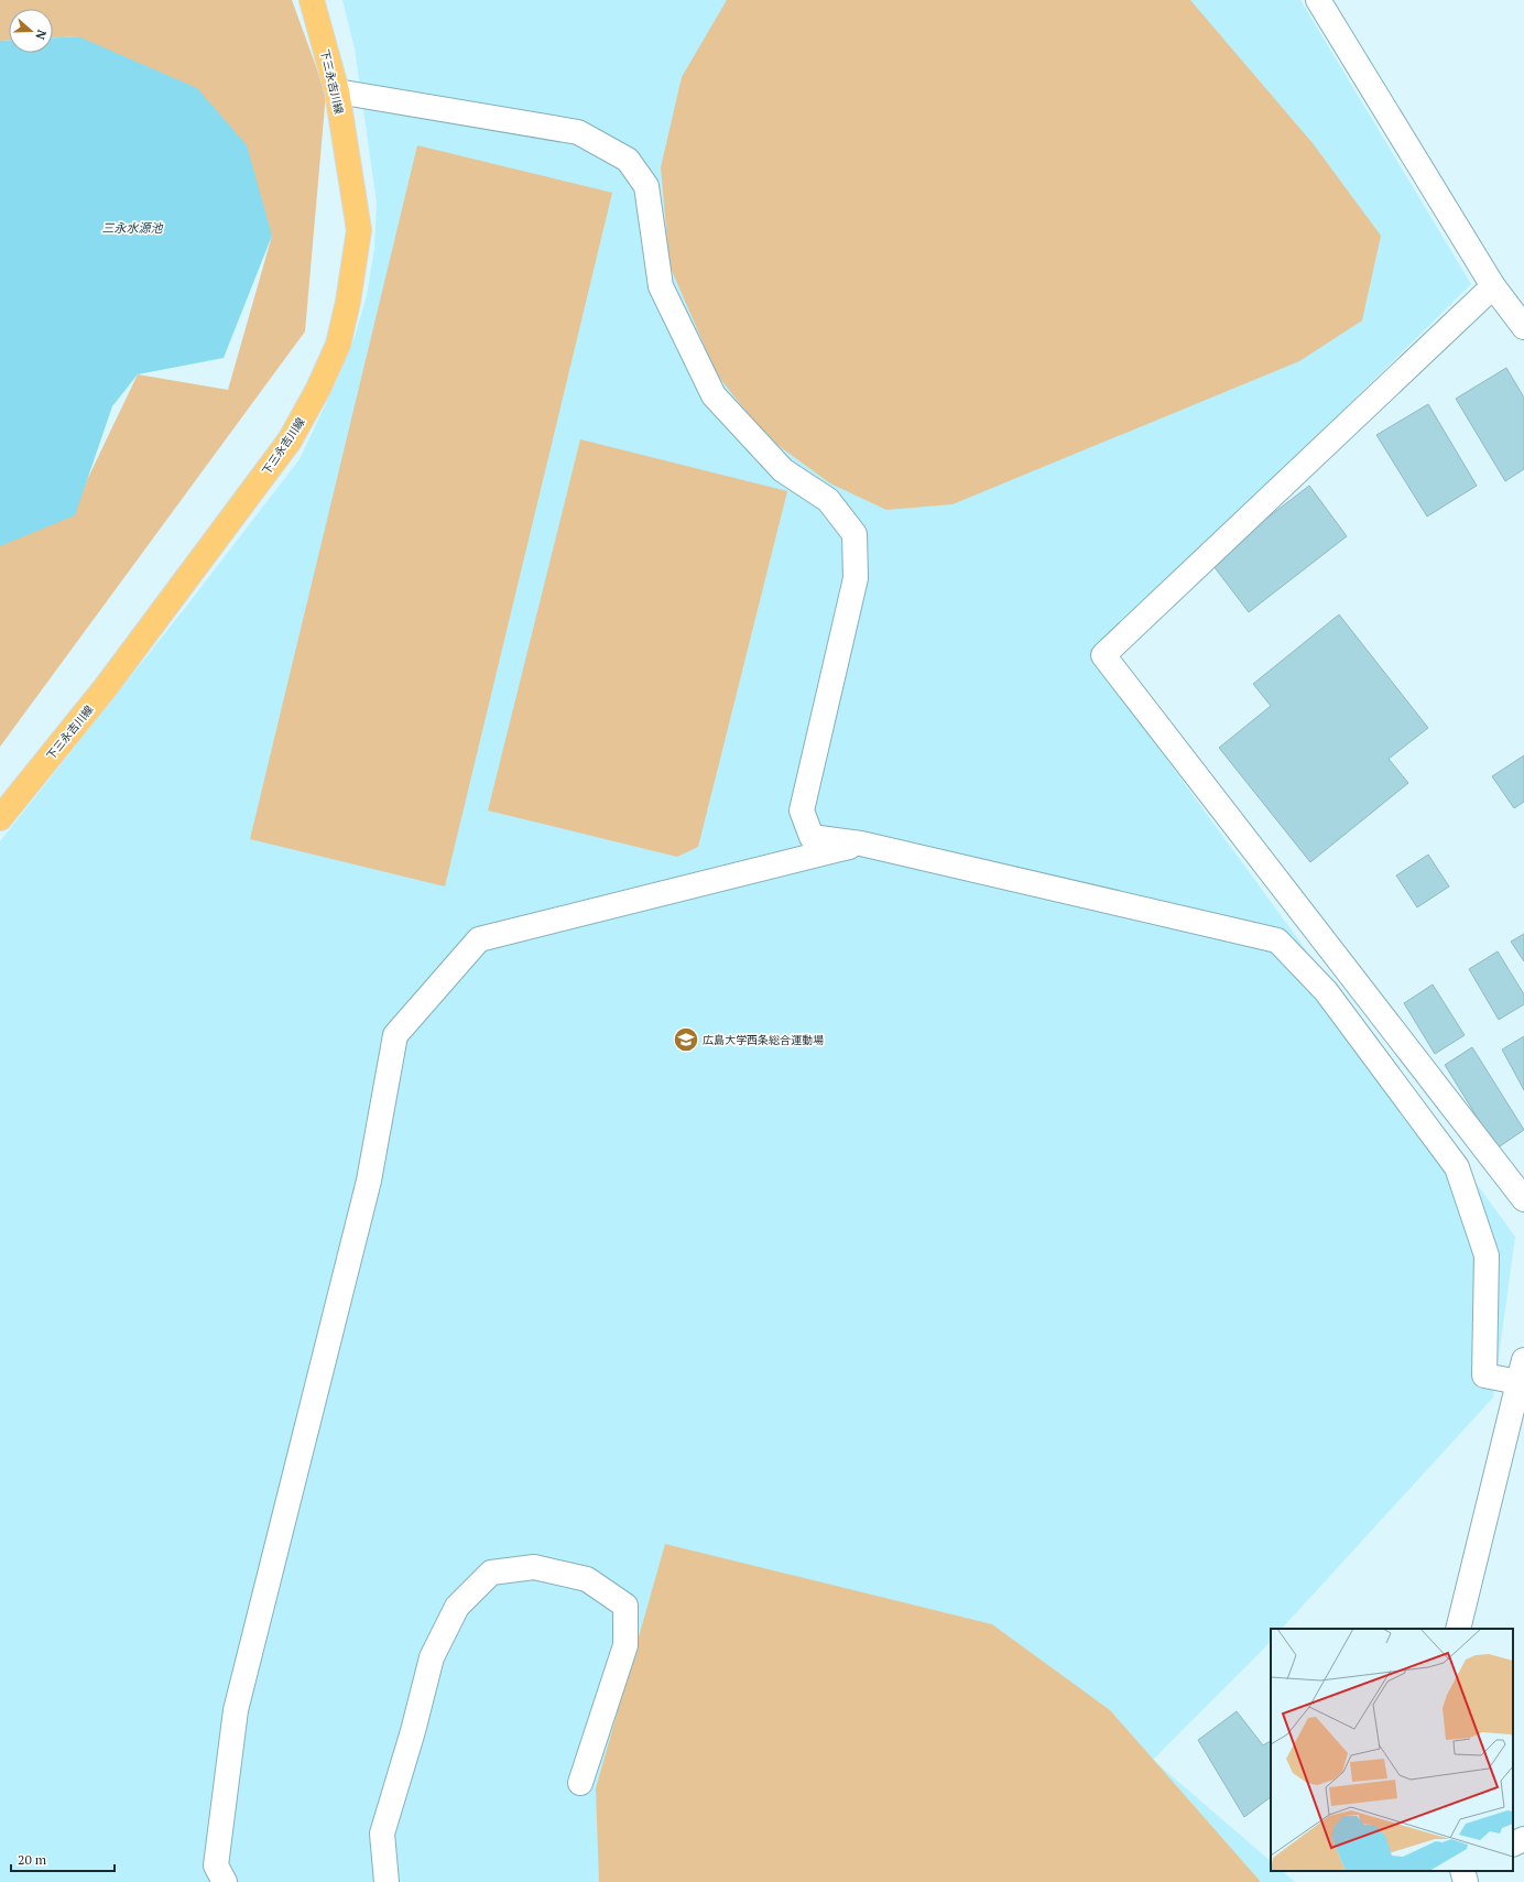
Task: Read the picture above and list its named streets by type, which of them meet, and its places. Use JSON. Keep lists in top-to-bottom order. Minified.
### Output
{"streets":{"main road":["下三永吉川線"]},"water":["三永水源池"],"places":{"school or university":["広島大学西条総合運動場"]},"scale_bar":"20 m","north":"right"}
